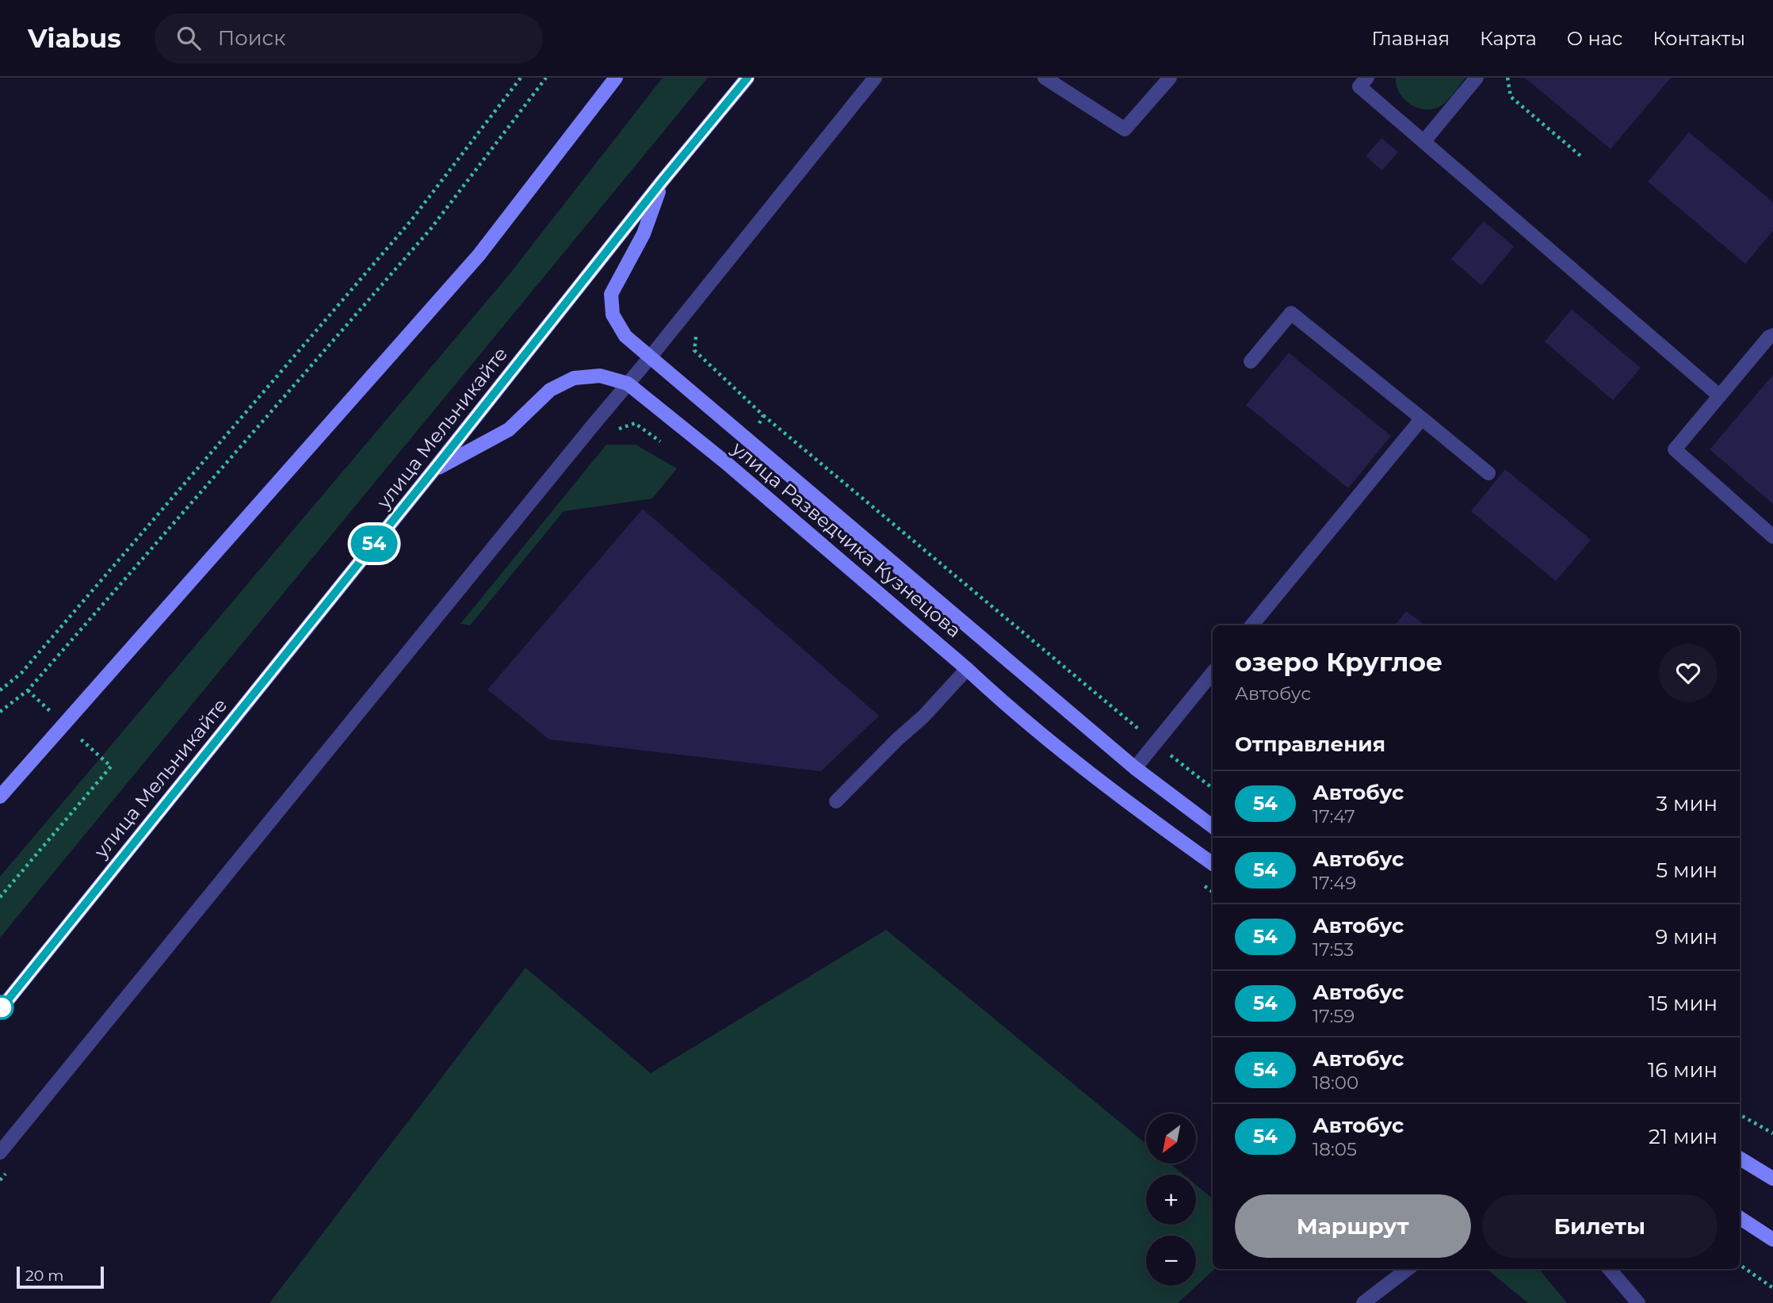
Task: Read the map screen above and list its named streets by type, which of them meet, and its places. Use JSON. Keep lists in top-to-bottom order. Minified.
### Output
{"streets":{"main road":["улица Мельникайте","улица Разведчика Кузнецова"]},"crossings":[["улица Мельникайте","улица Разведчика Кузнецова"]],"lines":["bus line 54"],"scale_bar":"20 m","north":"bottom left","page":{"header":"Viabus","search":"Поиск","nav":["Главная","Карта","О нас","Контакты"],"on_map":"54","heading":[["озеро Круглое","Автобус"],"Отправления"],"list":[{"mark":"54","name":"Автобус","note":"17:47","value":"3 мин"},{"mark":"54","name":"Автобус","note":"17:49","value":"5 мин"},{"mark":"54","name":"Автобус","note":"17:53","value":"9 мин"},{"mark":"54","name":"Автобус","note":"17:59","value":"15 мин"},{"mark":"54","name":"Автобус","note":"18:00","value":"16 мин"},{"mark":"54","name":"Автобус","note":"18:05","value":"21 мин"}],"map_buttons":["+","−"],"buttons":["Маршрут","Билеты"],"scale":"20 m"}}
